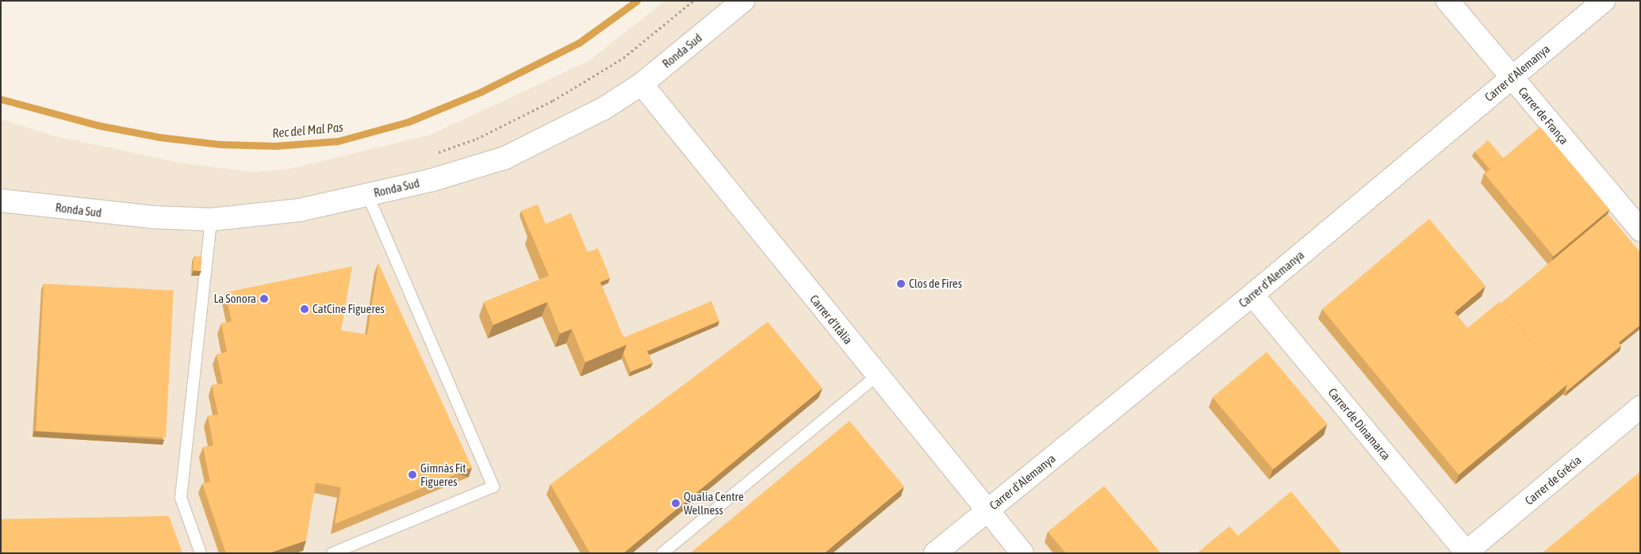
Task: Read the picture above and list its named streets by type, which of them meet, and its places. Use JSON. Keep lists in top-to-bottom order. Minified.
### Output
{"streets":{"street":["Ronda Sud","Carrer d'Alemanya","Carrer de França","Carrer d'Itàlia","Carrer de Dinamarca","Carrer de Grècia"]},"crossings":[["Ronda Sud","Carrer d'Itàlia"],["Carrer d'Alemanya","Carrer de França"],["Carrer d'Alemanya","Carrer d'Itàlia"],["Carrer d'Alemanya","Carrer de Dinamarca"],["Carrer de Dinamarca","Carrer de Grècia"]],"water":["Rec del Mal Pas"],"places":["Clos de Fires","La Sonora","CatCine Figueres","Gimnàs Fit Figueres","Qualia Centre Wellness"]}
